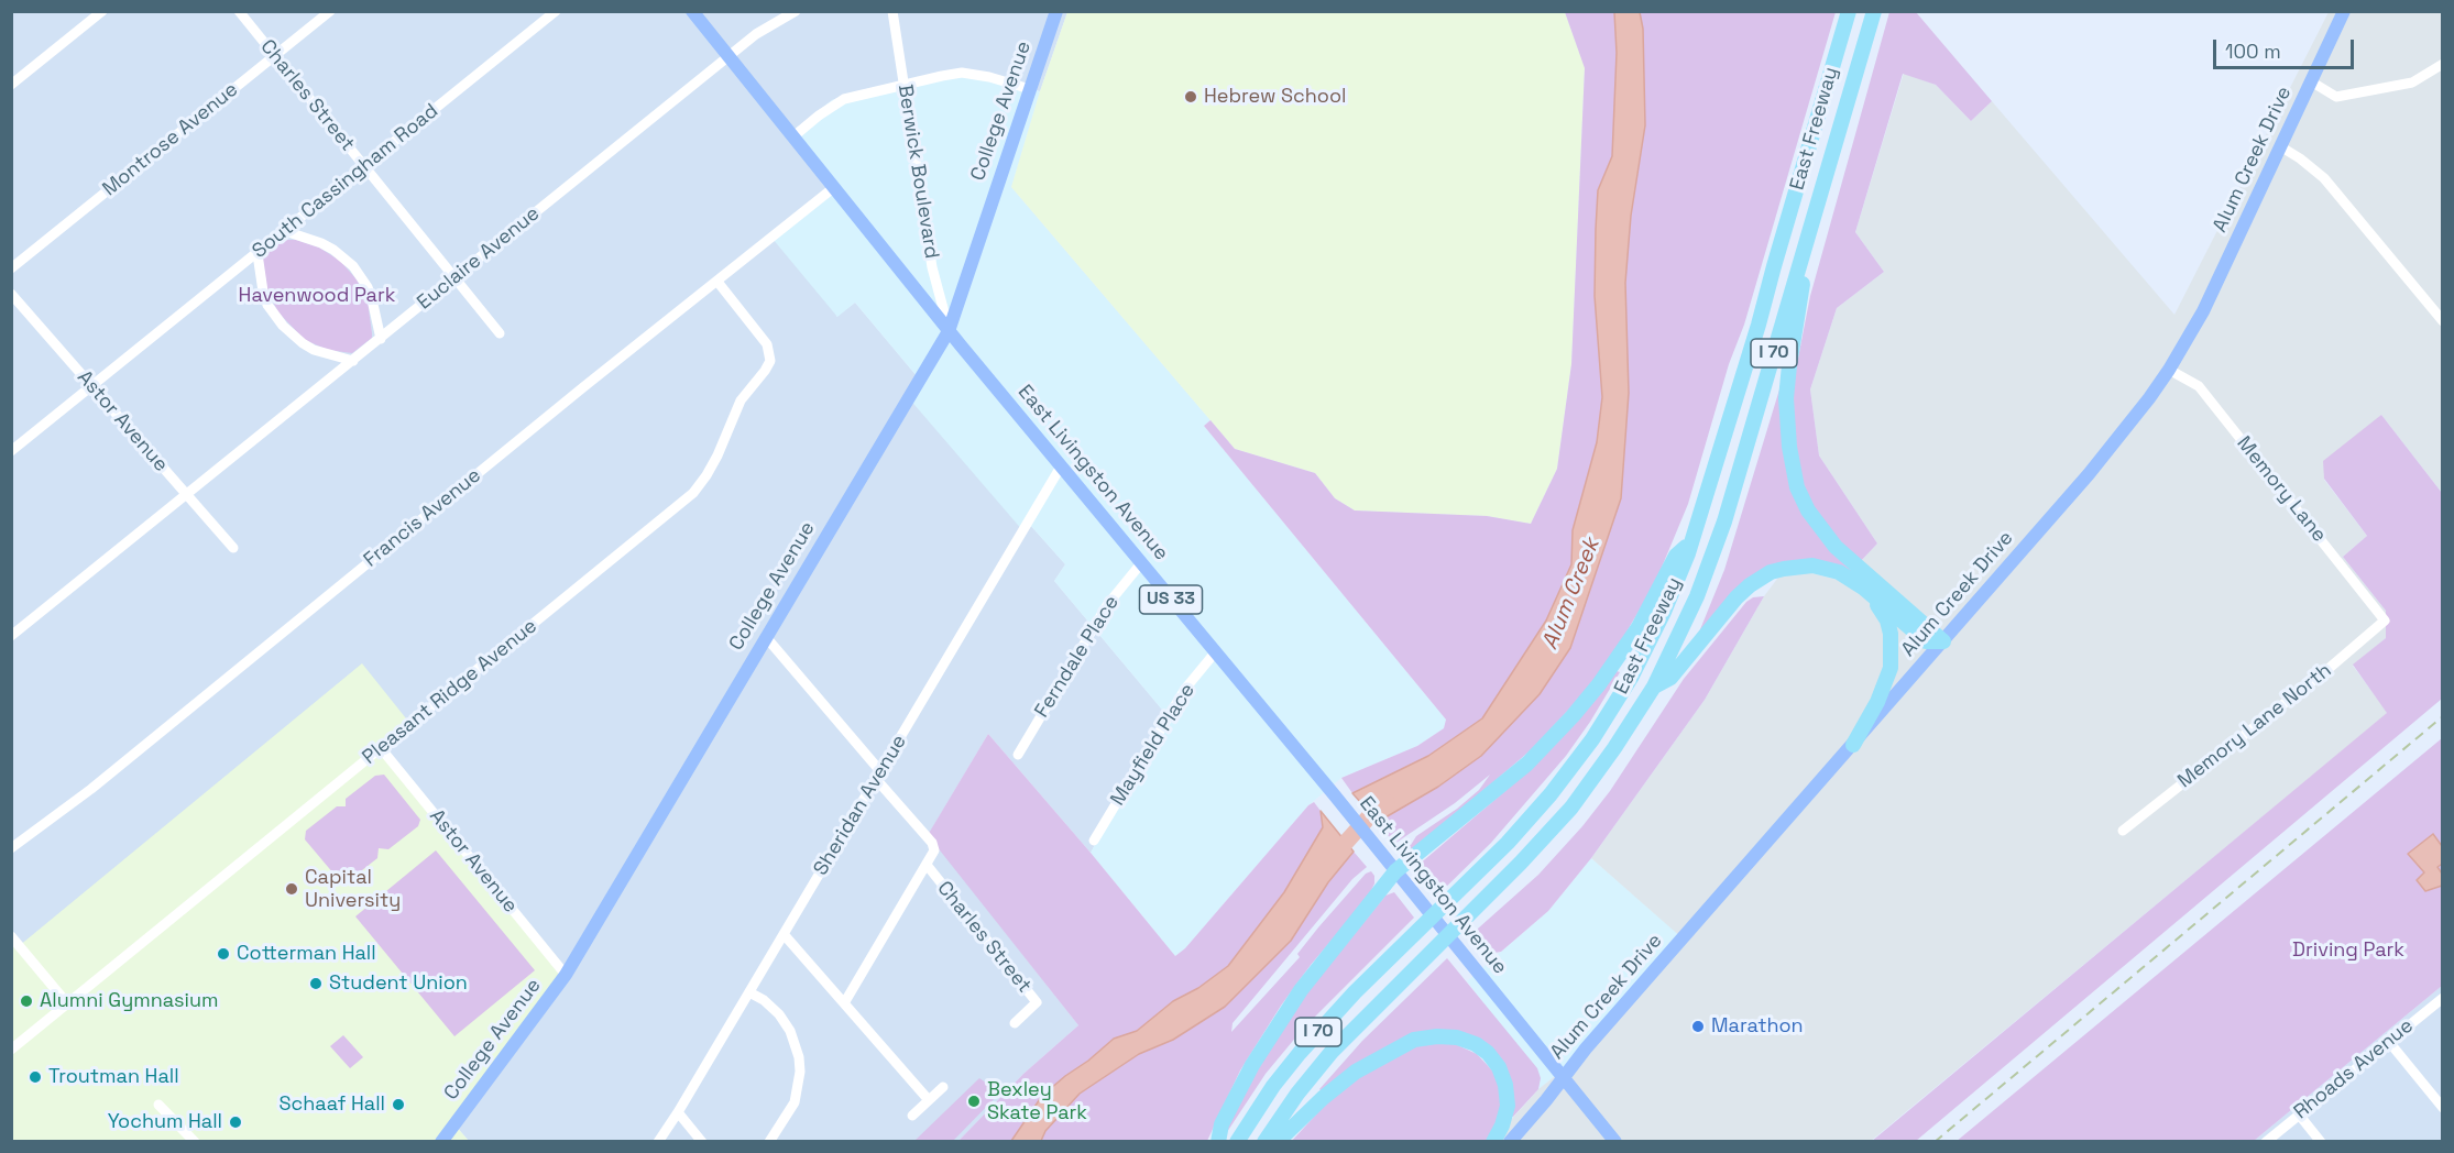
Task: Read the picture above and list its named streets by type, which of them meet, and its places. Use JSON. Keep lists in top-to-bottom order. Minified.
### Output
{"streets":{"highway":["East Freeway","I 70"],"main road":["College Avenue","Alum Creek Drive","East Livingston Avenue","US 33"],"street":["Charles Street","Montrose Avenue","Berwick Boulevard","South Cassingham Road","Euclaire Avenue","Astor Avenue","Memory Lane","Francis Avenue","Ferndale Place","Pleasant Ridge Avenue","Memory Lane North","Mayfield Place","Sheridan Avenue","Rhoads Avenue"]},"crossings":[["Charles Street","College Avenue"],["Charles Street","Montrose Avenue"],["Charles Street","South Cassingham Road"],["Charles Street","Euclaire Avenue"],["Charles Street","Sheridan Avenue"],["College Avenue","Berwick Boulevard"],["College Avenue","Astor Avenue"],["College Avenue","East Livingston Avenue"],["Alum Creek Drive","East Livingston Avenue"],["Alum Creek Drive","Memory Lane"],["Berwick Boulevard","East Livingston Avenue"],["South Cassingham Road","Euclaire Avenue"],["South Cassingham Road","Astor Avenue"],["Euclaire Avenue","Astor Avenue"],["Euclaire Avenue","East Livingston Avenue"],["Astor Avenue","Pleasant Ridge Avenue"],["East Livingston Avenue","Francis Avenue"],["East Livingston Avenue","Ferndale Place"],["East Livingston Avenue","Mayfield Place"],["East Livingston Avenue","Sheridan Avenue"],["Memory Lane","Memory Lane North"],["Francis Avenue","Pleasant Ridge Avenue"]],"water":["Alum Creek"],"parks":["Havenwood Park","Driving Park"],"places":["Hebrew School","Capital University","Cotterman Hall","Student Union","Alumni Gymnasium","Marathon","Troutman Hall","Bexley Skate Park","Schaaf Hall","Yochum Hall"],"scale_bar":"100 m"}
